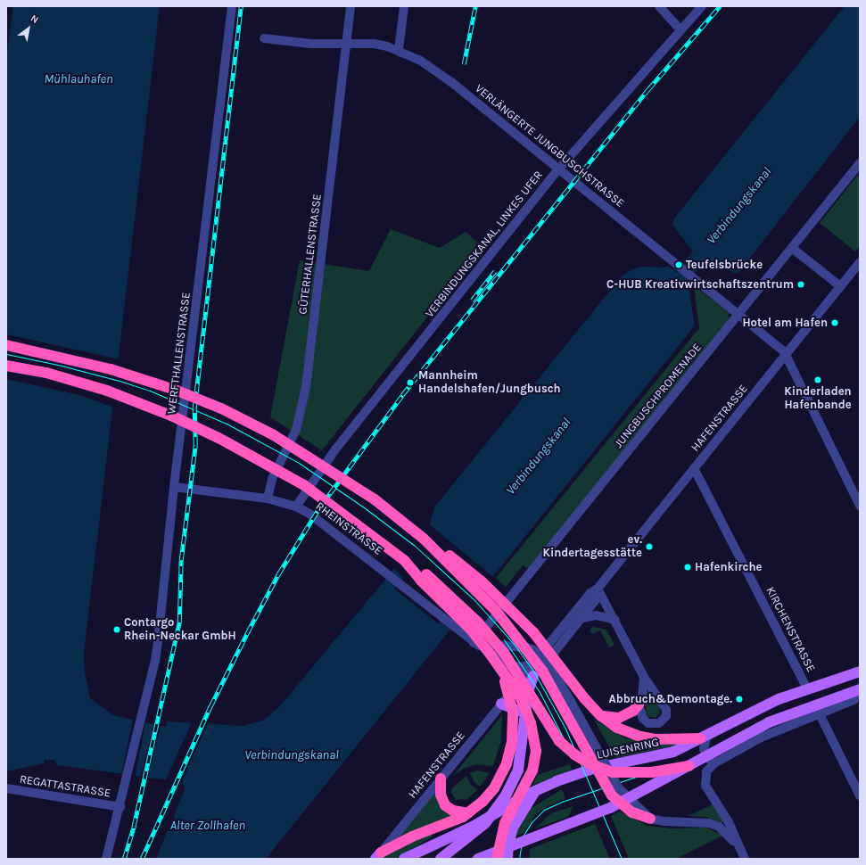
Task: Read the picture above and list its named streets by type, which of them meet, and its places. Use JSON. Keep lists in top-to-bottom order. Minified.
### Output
{"streets":{"main road":["LUISENRING"],"street":["VERLÄNGERTE JUNGBUSCHSTRASSE","VERBINDUNGSKANAL, LINKES UFER","GÜTERHALLENSTRASSE","WERFTHALLENSTRASSE","JUNGBUSCHPROMENADE","HAFENSTRASSE","RHEINSTRASSE","KIRCHENSTRASSE","REGATTASTRASSE"]},"crossings":[["VERLÄNGERTE JUNGBUSCHSTRASSE","VERBINDUNGSKANAL, LINKES UFER"],["VERLÄNGERTE JUNGBUSCHSTRASSE","GÜTERHALLENSTRASSE"],["VERLÄNGERTE JUNGBUSCHSTRASSE","JUNGBUSCHPROMENADE"],["VERLÄNGERTE JUNGBUSCHSTRASSE","HAFENSTRASSE"],["VERBINDUNGSKANAL, LINKES UFER","RHEINSTRASSE"],["GÜTERHALLENSTRASSE","RHEINSTRASSE"],["WERFTHALLENSTRASSE","RHEINSTRASSE"],["WERFTHALLENSTRASSE","REGATTASTRASSE"],["JUNGBUSCHPROMENADE","RHEINSTRASSE"],["HAFENSTRASSE","KIRCHENSTRASSE"],["KIRCHENSTRASSE","LUISENRING"]],"water":["Mühlauhafen","Verbindungskanal","Alter Zollhafen"],"places":["Teufelsbrücke","C-HUB Kreativwirtschaftszentrum","Hotel am Hafen","Kinderladen Hafenbande","Mannheim Handelshafen/Jungbusch","ev. Kindertagesstätte","Hafenkirche","Contargo Rhein-Neckar GmbH","Abbruch&Demontage."],"north":"top right"}
